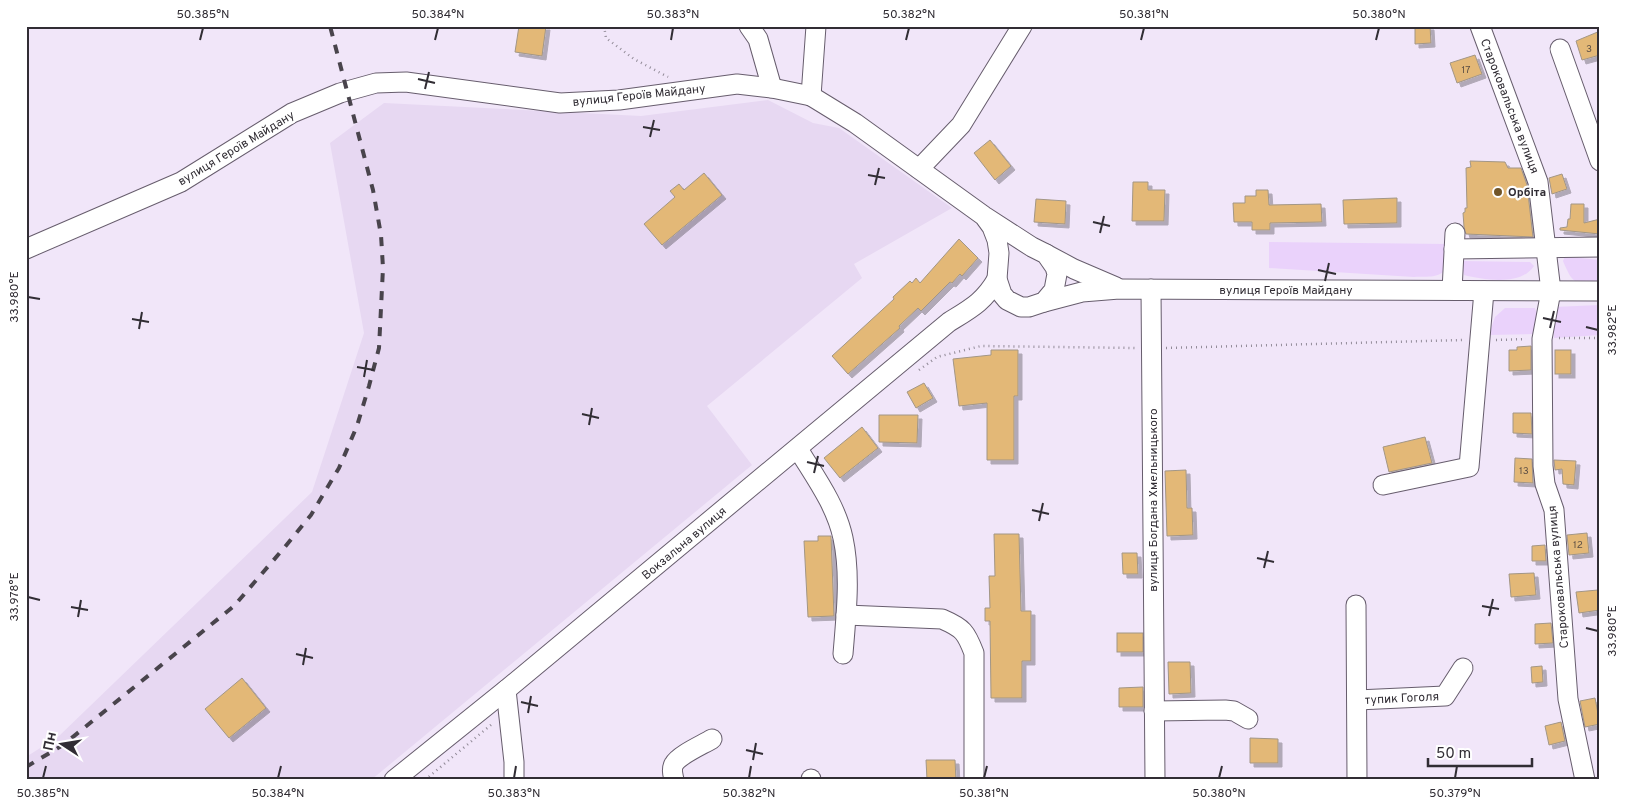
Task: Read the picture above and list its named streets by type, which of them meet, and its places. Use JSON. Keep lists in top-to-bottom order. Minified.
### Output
{"streets":{"street":["вулиця Героїв Майдану","Староковальська вулиця","вулиця Богдана Хмельницького","Вокзальна вулиця","тупик Гоголя"]},"crossings":[["вулиця Героїв Майдану","Староковальська вулиця"],["вулиця Героїв Майдану","вулиця Богдана Хмельницького"],["вулиця Героїв Майдану","Вокзальна вулиця"]],"places":["Орбіта"],"house_numbers":["3","17","13","12"],"scale_bar":"50 m","north":"left","coordinates":["50.385°N","50.384°N","50.383°N","50.382°N","50.381°N","50.380°N","33.980°E","33.982°E","33.978°E","50.379°N"]}
